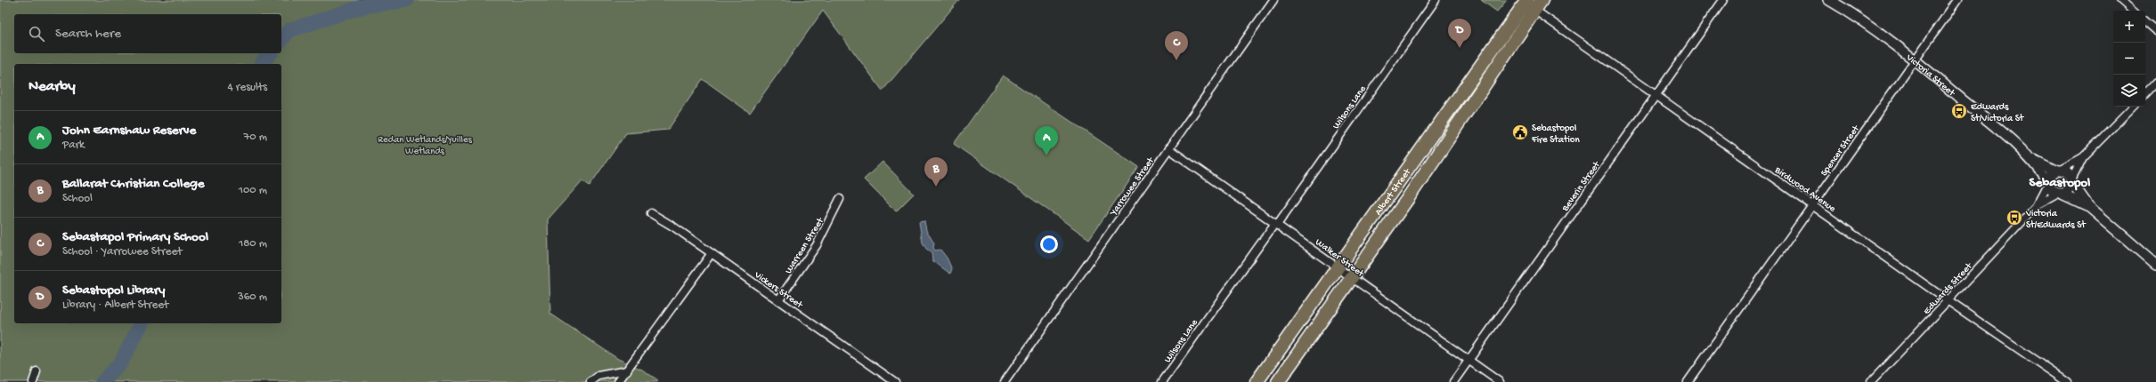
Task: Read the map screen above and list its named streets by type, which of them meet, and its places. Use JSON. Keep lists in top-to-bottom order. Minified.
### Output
{"streets":{"highway":["Albert Street"],"street":["Victoria Street","Wilsons Lane","Spencer Street","Yarrowee Street","Beverin Street","Birdwood Avenue","Warreen Street","Walker Street","Edwards Street","Vickers Street"]},"crossings":[["Victoria Street","Spencer Street"],["Victoria Street","Edwards Street"],["Wilsons Lane","Walker Street"],["Spencer Street","Birdwood Avenue"],["Yarrowee Street","Walker Street"],["Beverin Street","Birdwood Avenue"],["Beverin Street","Walker Street"],["Birdwood Avenue","Albert Street"],["Birdwood Avenue","Edwards Street"],["Albert Street","Walker Street"],["Warreen Street","Vickers Street"]],"districts":["Sebastopol"],"parks":["Redan Wetlands/Yuilles Wetlands"],"places":{"bus stop":["Edwards St/Victoria St","Victoria St/Edwards St"],"public building":["Sebastopol Fire Station"]},"page":{"map_buttons":["+","−"],"search":"Search here","pins":["D","C","A","B"],"heading":["Nearby","4 results"],"list":[{"mark":"A","name":"John Earnshaw Reserve","note":"Park","value":"70 m"},{"mark":"B","name":"Ballarat Christian College","note":"School","value":"100 m"},{"mark":"C","name":"Sebastapol Primary School","note":"School · Yarrowee Street","value":"180 m"},{"mark":"D","name":"Sebastopol Library","note":"Library · Albert Street","value":"360 m"}]}}
